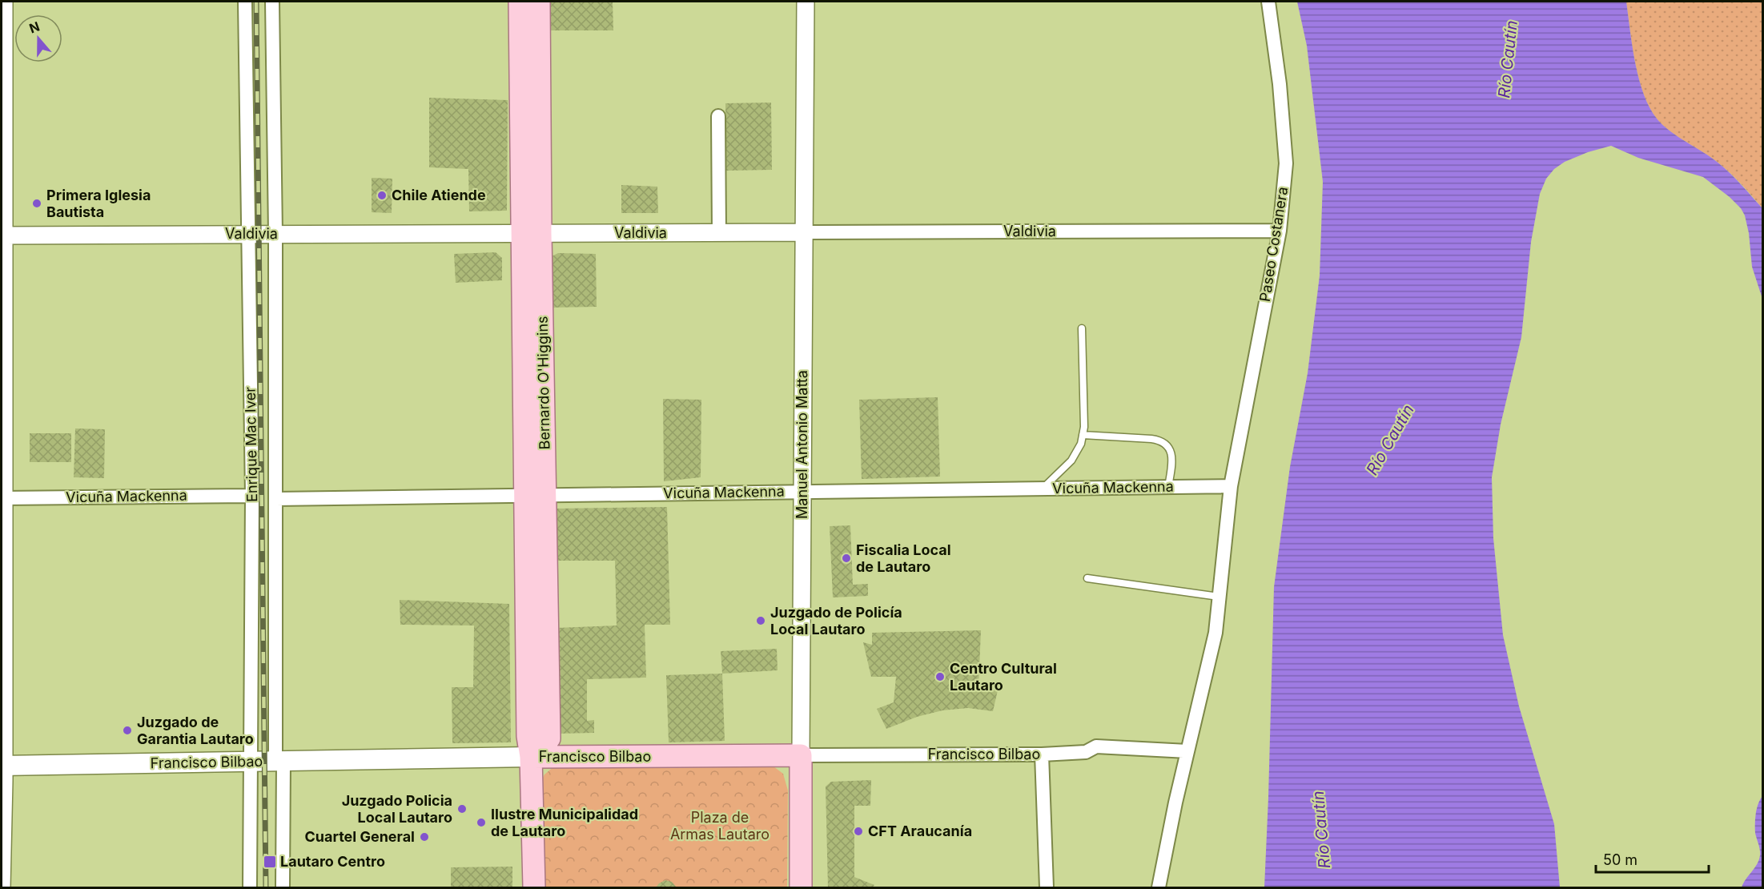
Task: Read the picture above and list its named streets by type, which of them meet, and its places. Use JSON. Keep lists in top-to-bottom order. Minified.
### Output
{"streets":{"main road":["Bernardo O'Higgins","Manuel Antonio Matta","Francisco Bilbao"],"street":["Valdivia","Paseo Costanera","Enrique Mac Iver","Vicuña Mackenna"]},"crossings":[["Valdivia","Paseo Costanera"],["Valdivia","Bernardo O'Higgins"],["Valdivia","Enrique Mac Iver"],["Valdivia","Manuel Antonio Matta"],["Paseo Costanera","Vicuña Mackenna"],["Paseo Costanera","Francisco Bilbao"],["Bernardo O'Higgins","Vicuña Mackenna"],["Bernardo O'Higgins","Francisco Bilbao"],["Enrique Mac Iver","Vicuña Mackenna"],["Enrique Mac Iver","Francisco Bilbao"],["Manuel Antonio Matta","Vicuña Mackenna"],["Manuel Antonio Matta","Francisco Bilbao"]],"water":["Río Cautín"],"parks":["Plaza de Armas Lautaro"],"places":{"other":["Chile Atiende","Primera Iglesia Bautista","Fiscalia Local de Lautaro","Juzgado de Policía Local Lautaro","Centro Cultural Lautaro","Juzgado de Garantia Lautaro","Juzgado Policia Local Lautaro","Ilustre Municipalidad de Lautaro","CFT Araucanía","Cuartel General"],"transit":["Lautaro Centro"]},"scale_bar":"50 m","north":"top"}
